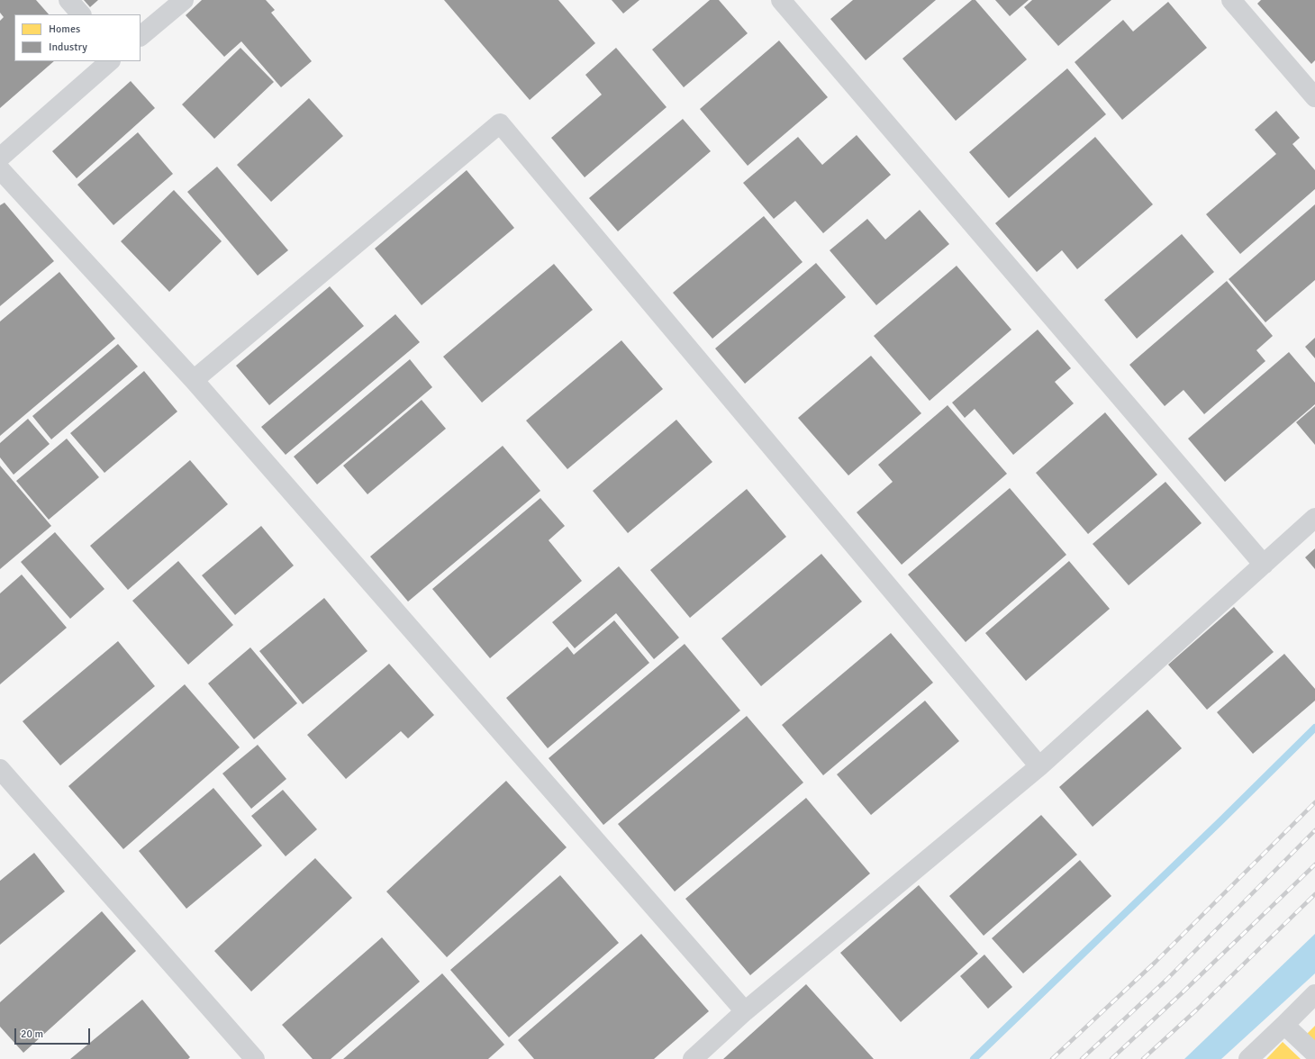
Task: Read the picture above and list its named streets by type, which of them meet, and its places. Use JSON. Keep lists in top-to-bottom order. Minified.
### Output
{"legend":["Homes","Industry"],"scale_bar":"20 m"}
